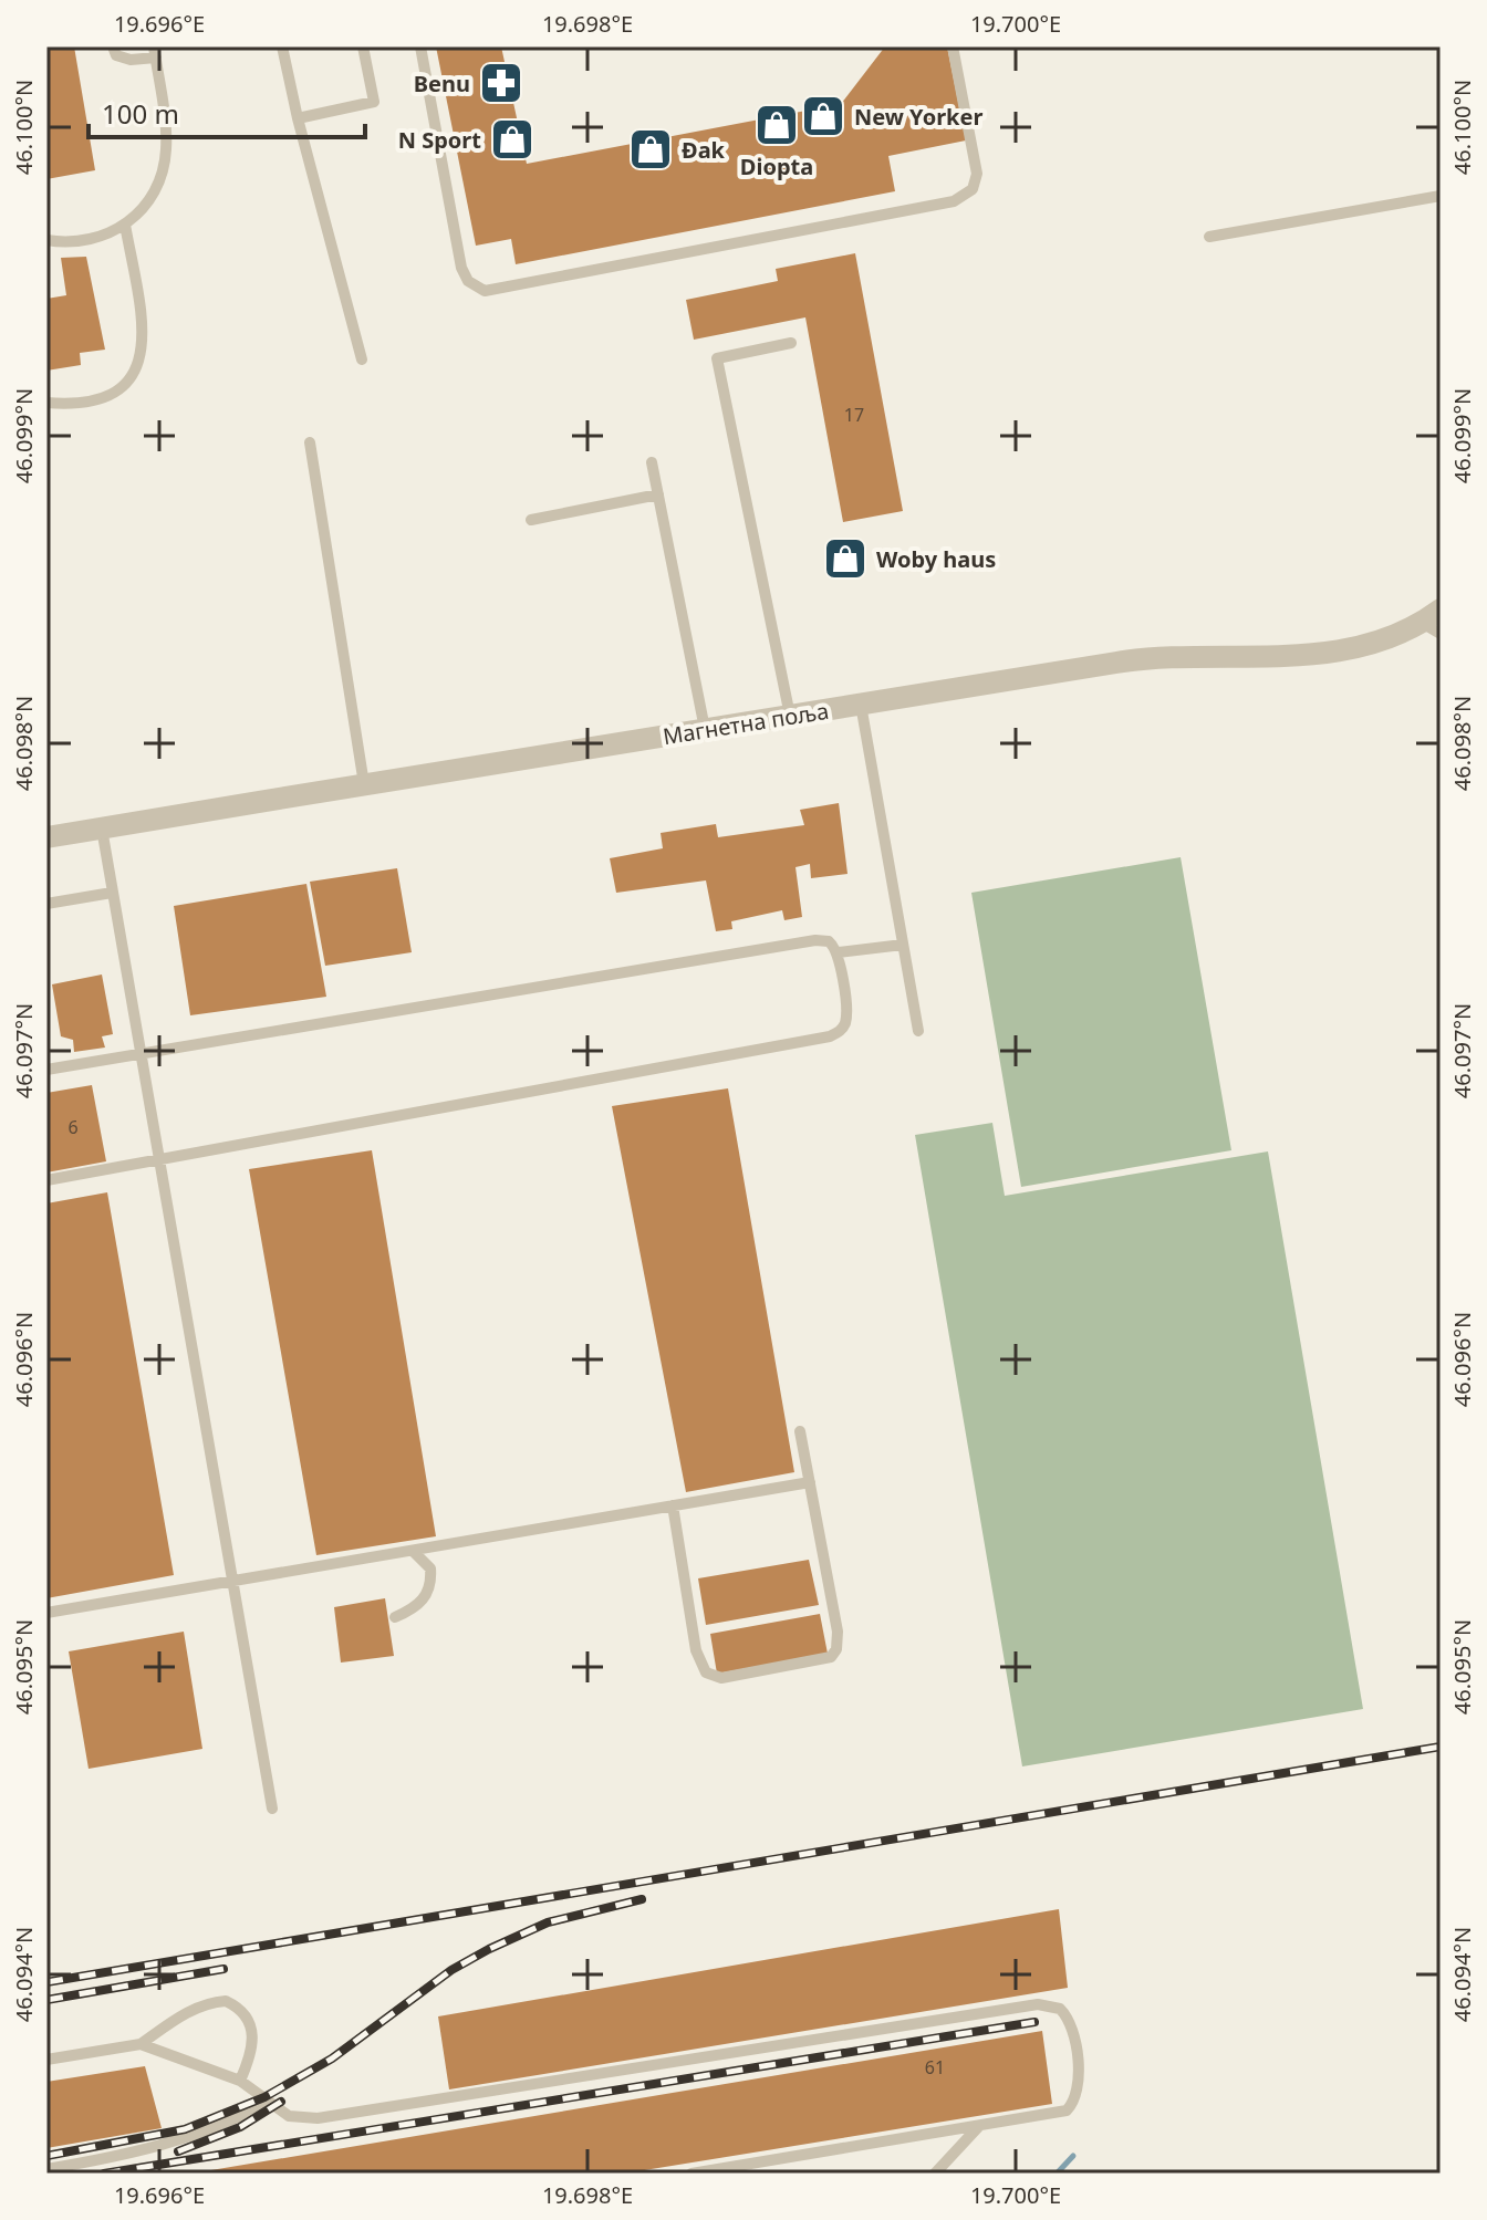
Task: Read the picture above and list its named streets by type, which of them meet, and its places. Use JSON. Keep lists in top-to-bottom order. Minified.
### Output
{"streets":{"street":["Магнетна поља"]},"places":{"pharmacy":["Benu"],"shop":["New Yorker","Diopta","N Sport","Đak","Woby haus"]},"house_numbers":["17","6","61"],"scale_bar":"100 m","coordinates":["19.696°E","19.698°E","19.700°E","46.100°N","46.099°N","46.098°N","46.097°N","46.096°N","46.095°N","46.094°N"]}
